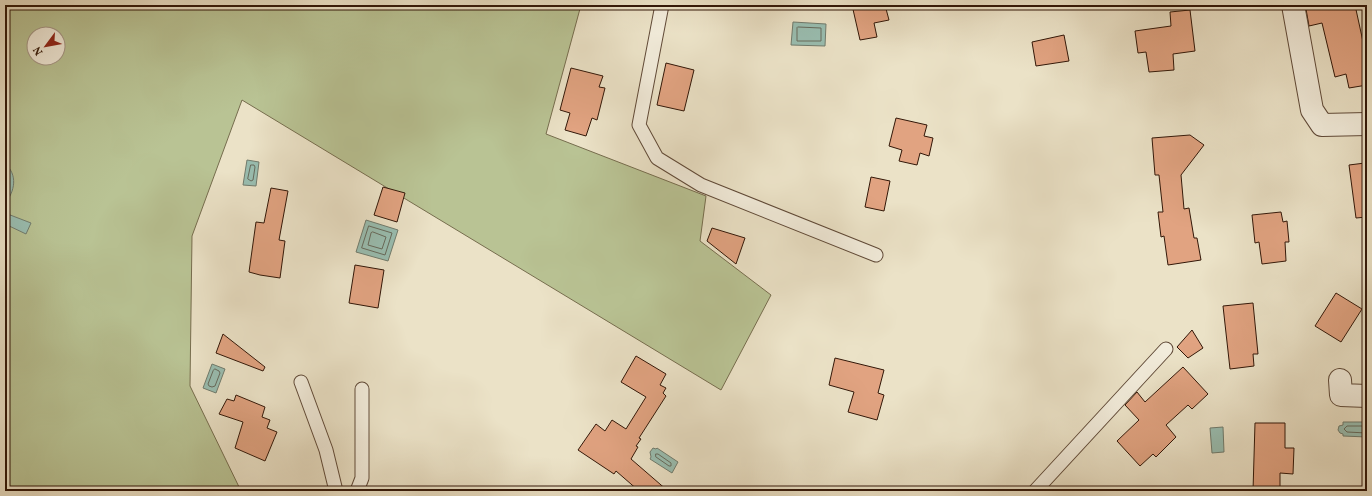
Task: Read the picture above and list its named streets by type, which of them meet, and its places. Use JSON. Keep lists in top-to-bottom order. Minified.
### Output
{"north":"bottom left"}
